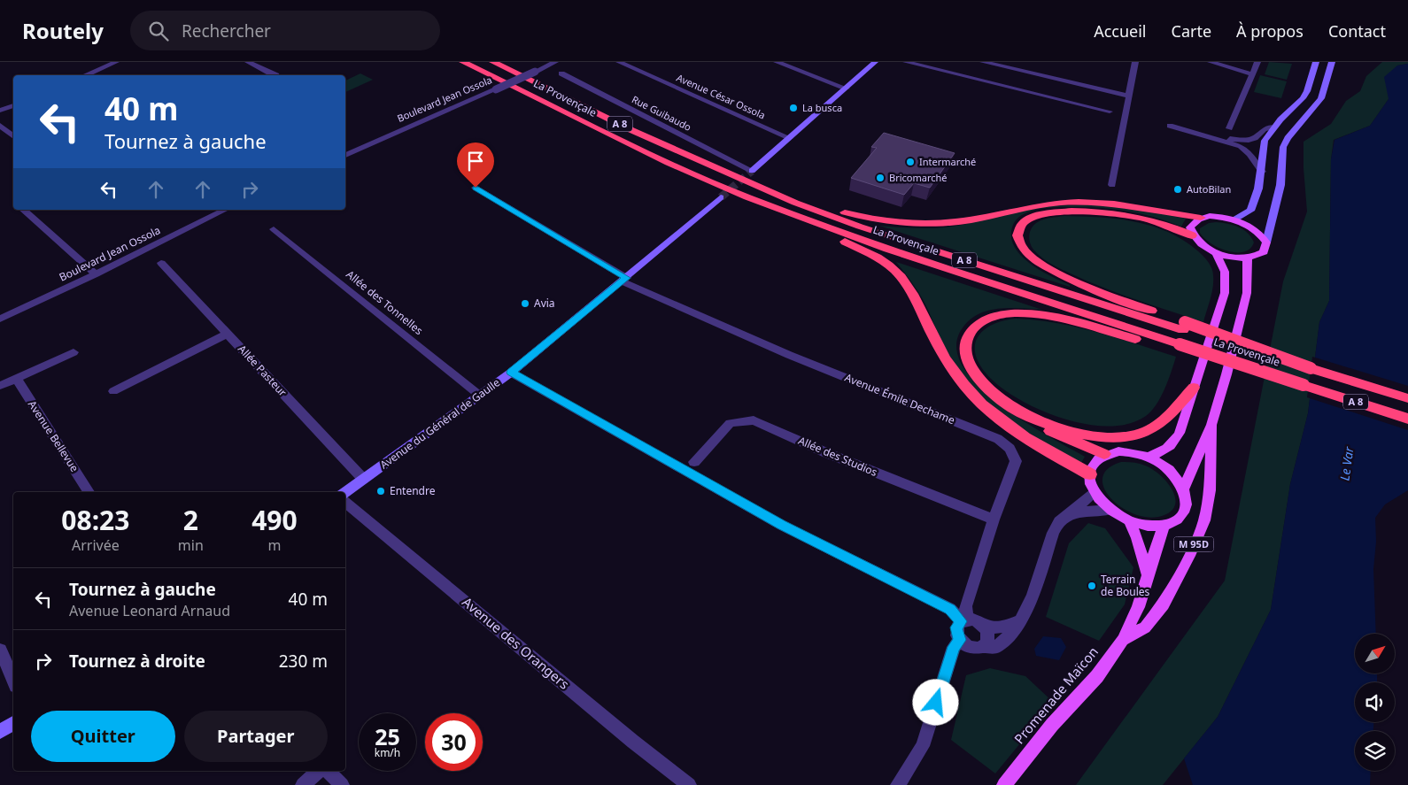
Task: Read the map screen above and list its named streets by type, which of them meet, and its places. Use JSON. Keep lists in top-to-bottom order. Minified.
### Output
{"streets":{"highway":["La Provençale","A 8"],"main road":["Avenue du Général de Gaulle","M 95D","Promenade Maïcon"],"street":["Avenue César Ossola","Boulevard Jean Ossola","Rue Guibaudo","Allée des Tonnelles","Allée Pasteur","Avenue Émile Dechame","Avenue Bellevue","Allée des Studios","Avenue des Orangers"]},"crossings":[["La Provençale","A 8"],["Allée des Tonnelles","Avenue du Général de Gaulle"],["Allée Pasteur","Avenue du Général de Gaulle"],["Avenue Émile Dechame","Avenue du Général de Gaulle"],["Avenue Émile Dechame","Allée des Studios"],["M 95D","Promenade Maïcon"]],"water":["Le Var"],"places":["La busca","Intermarché","Bricomarché","AutoBilan","Avia","Entendre","Terrain de Boules"],"north":"top right","page":{"header":"Routely","search":"Rechercher","nav":["Accueil","Carte","À propos","Contact"],"turn":["40 m","Tournez à gauche"],"eta":["08:23","Arrivée","2","min","490","m"],"list":[{"name":"Tournez à gauche","note":"Avenue Leonard Arnaud","value":"40 m"},{"name":"Tournez à droite","value":"230 m"}],"buttons":["Quitter","Partager"],"speed":"25 km/h","limit":"30"}}
